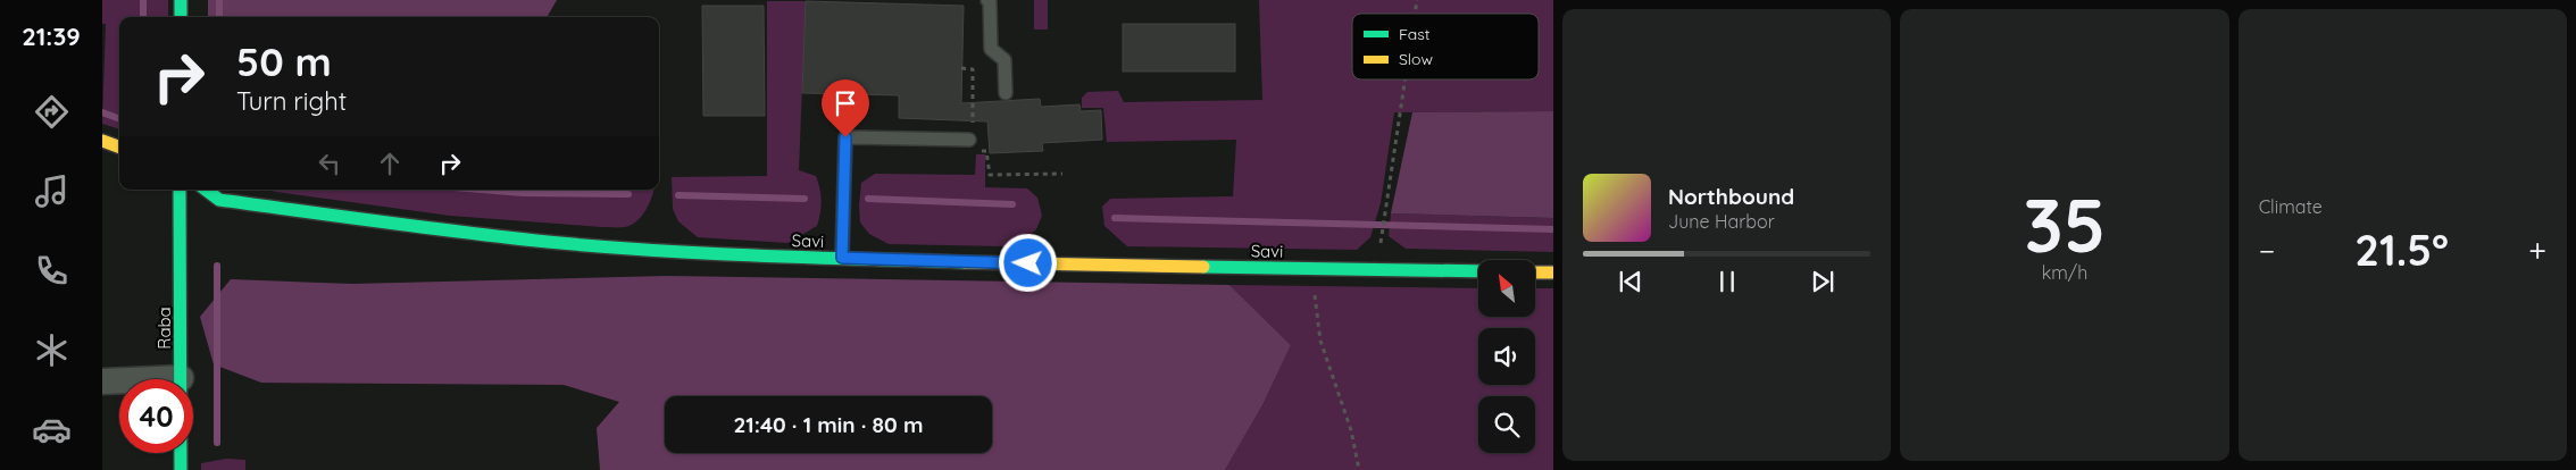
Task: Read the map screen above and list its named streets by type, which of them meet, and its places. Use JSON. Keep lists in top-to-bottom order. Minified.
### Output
{"streets":{"street":["Savi","Raba"]},"legend":["Fast","Slow"],"north":"top left","page":{"tabs":"21:39","tile":[["35","km/h"],"Climate"],"turn":["50 m","Turn right"],"song":["Northbound","June Harbor"],"heat":["−","21.5°","+"],"limit":"40","trip":"21:40 · 1 min · 80 m"}}
